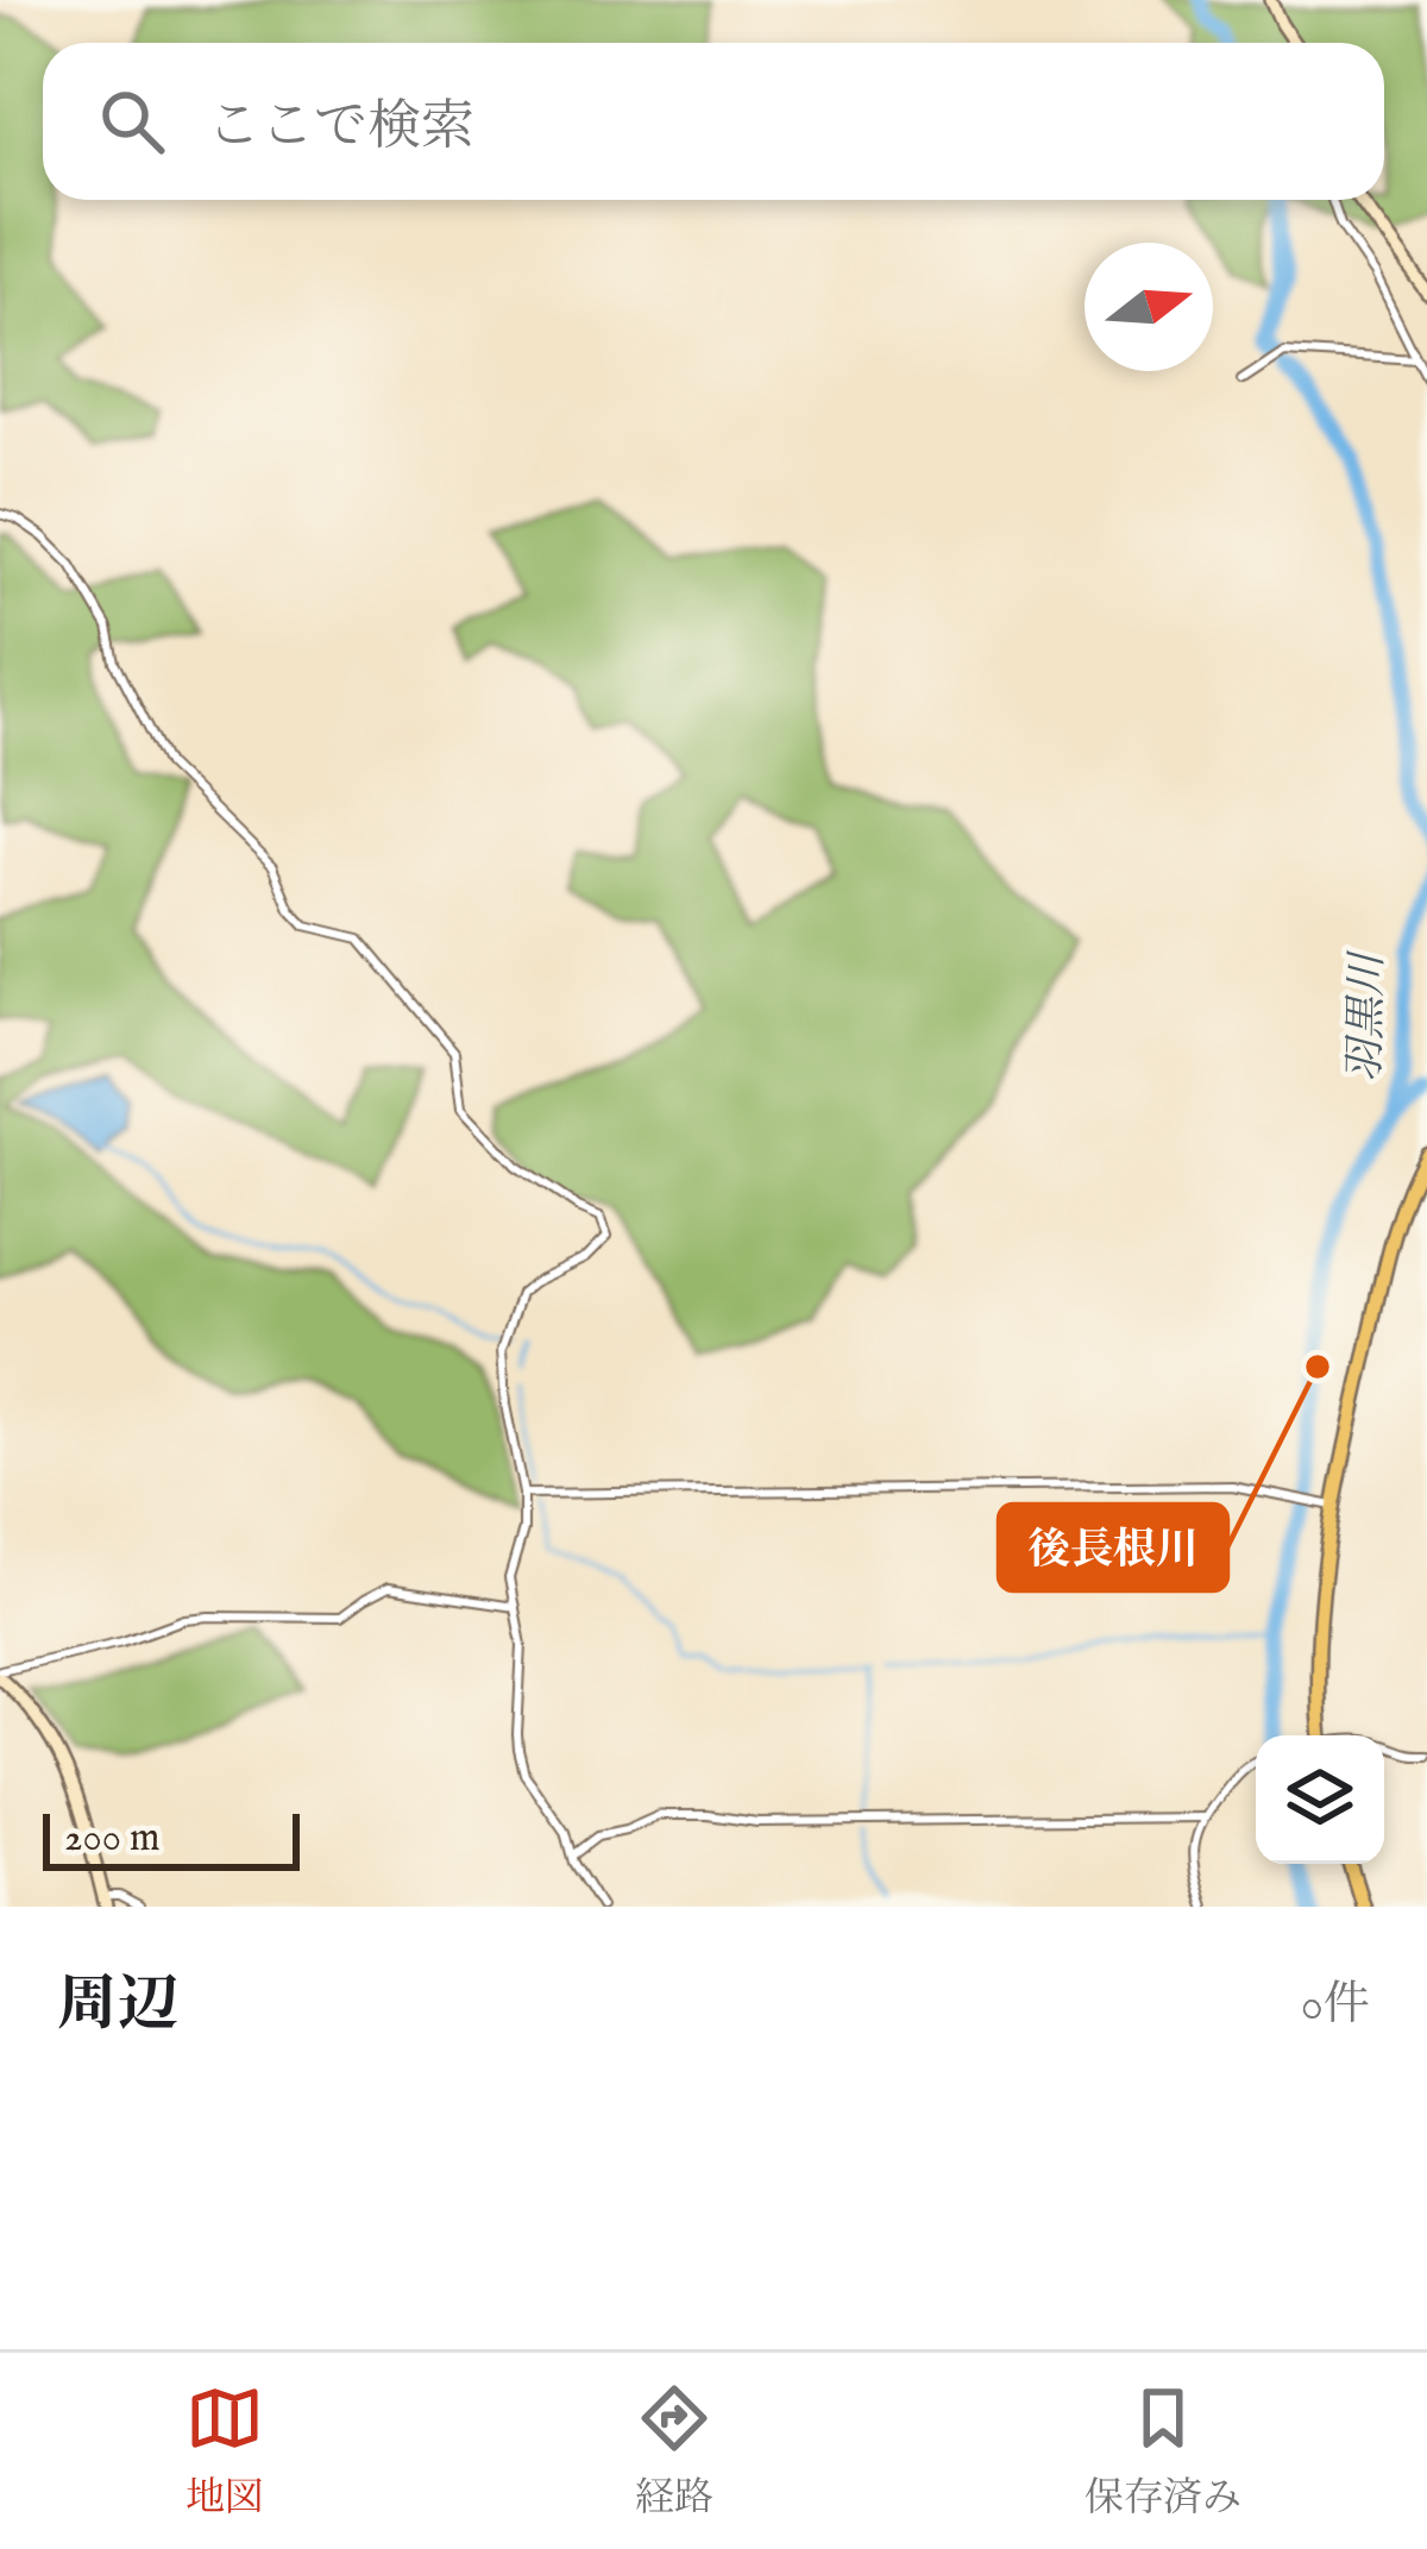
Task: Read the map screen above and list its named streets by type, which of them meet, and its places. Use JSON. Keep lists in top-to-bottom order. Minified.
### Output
{"water":["羽黒川"],"places":["後長根川"],"scale_bar":"200 m","north":"right","page":{"search":"ここで検索","scale":"200 m","heading":["周辺","0件"],"nav":["地図","経路","保存済み"]}}
